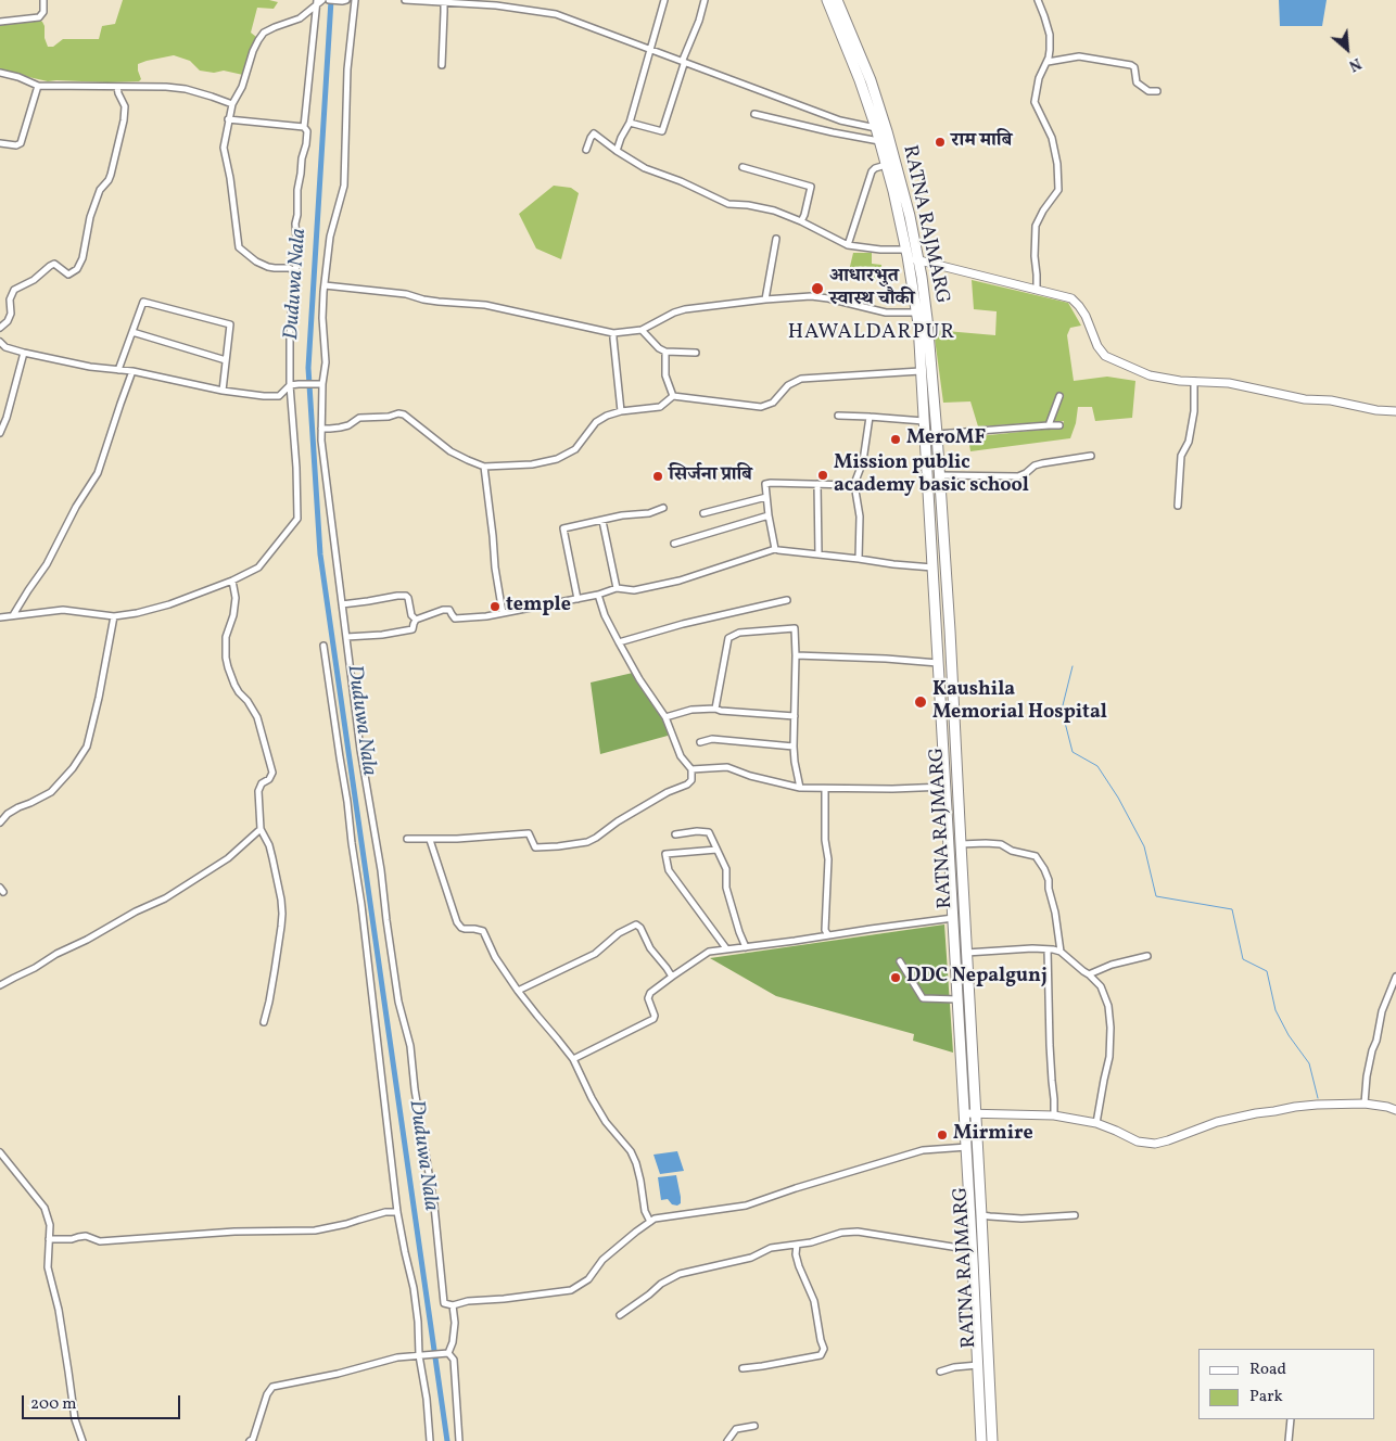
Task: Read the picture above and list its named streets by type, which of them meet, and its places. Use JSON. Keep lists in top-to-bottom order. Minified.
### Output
{"streets":{"highway":["RATNA RAJMARG"]},"districts":["HAWALDARPUR"],"water":["Duduwa Nala"],"places":["राम माबि","आधारभुत स्वास्थ चौकी","MeroMF","Mission public academy basic school","सिर्जना प्राबि","temple","Kaushila Memorial Hospital","DDC Nepalgunj","Mirmire"],"legend":["Road","Park"],"scale_bar":"200 m","north":"bottom right"}
